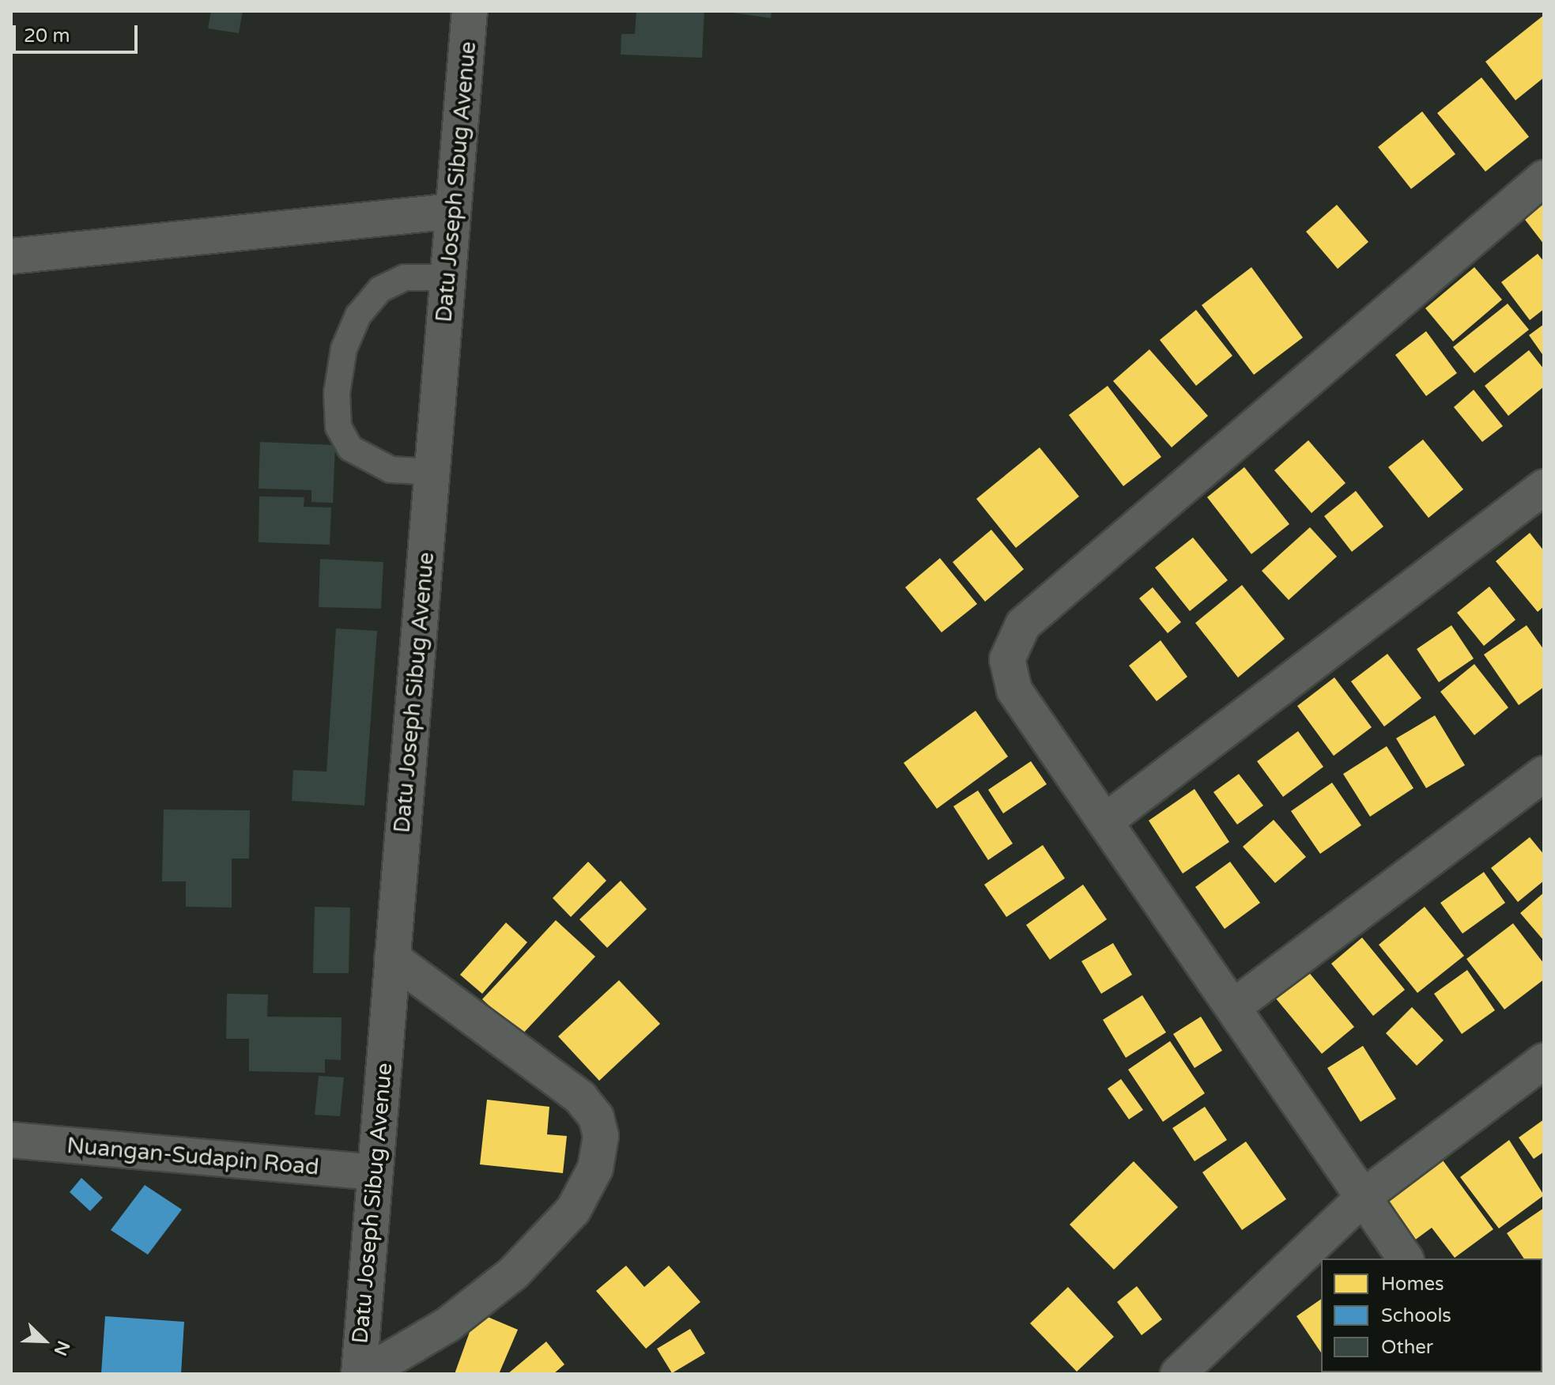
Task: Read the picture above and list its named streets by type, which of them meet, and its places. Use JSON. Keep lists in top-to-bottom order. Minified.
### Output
{"streets":{"street":["Datu Joseph Sibug Avenue","Nuangan-Sudapin Road"]},"crossings":[["Datu Joseph Sibug Avenue","Nuangan-Sudapin Road"]],"legend":["Homes","Schools","Other"],"scale_bar":"20 m","north":"bottom right"}
